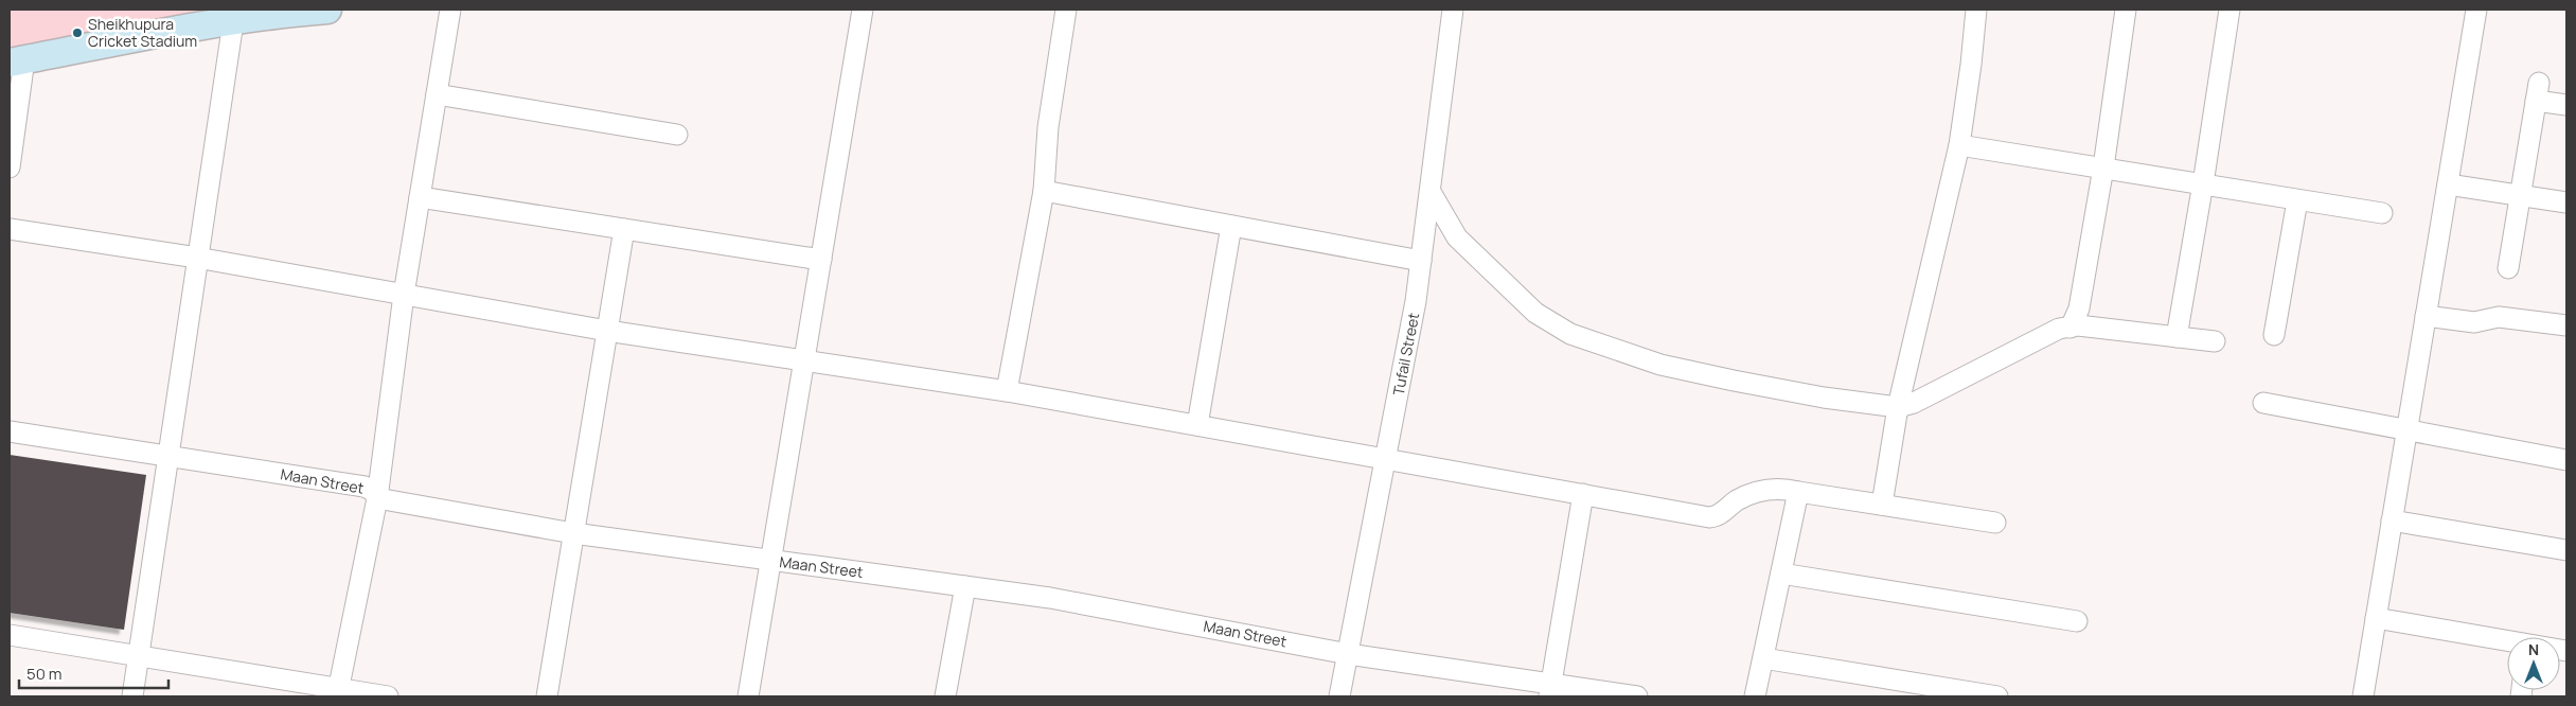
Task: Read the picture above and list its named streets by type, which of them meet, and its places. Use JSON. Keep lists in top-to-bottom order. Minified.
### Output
{"streets":{"street":["Tufail Street","Maan Street"]},"crossings":[["Tufail Street","Maan Street"]],"places":["Sheikhupura Cricket Stadium"],"scale_bar":"50 m","north":"top"}
